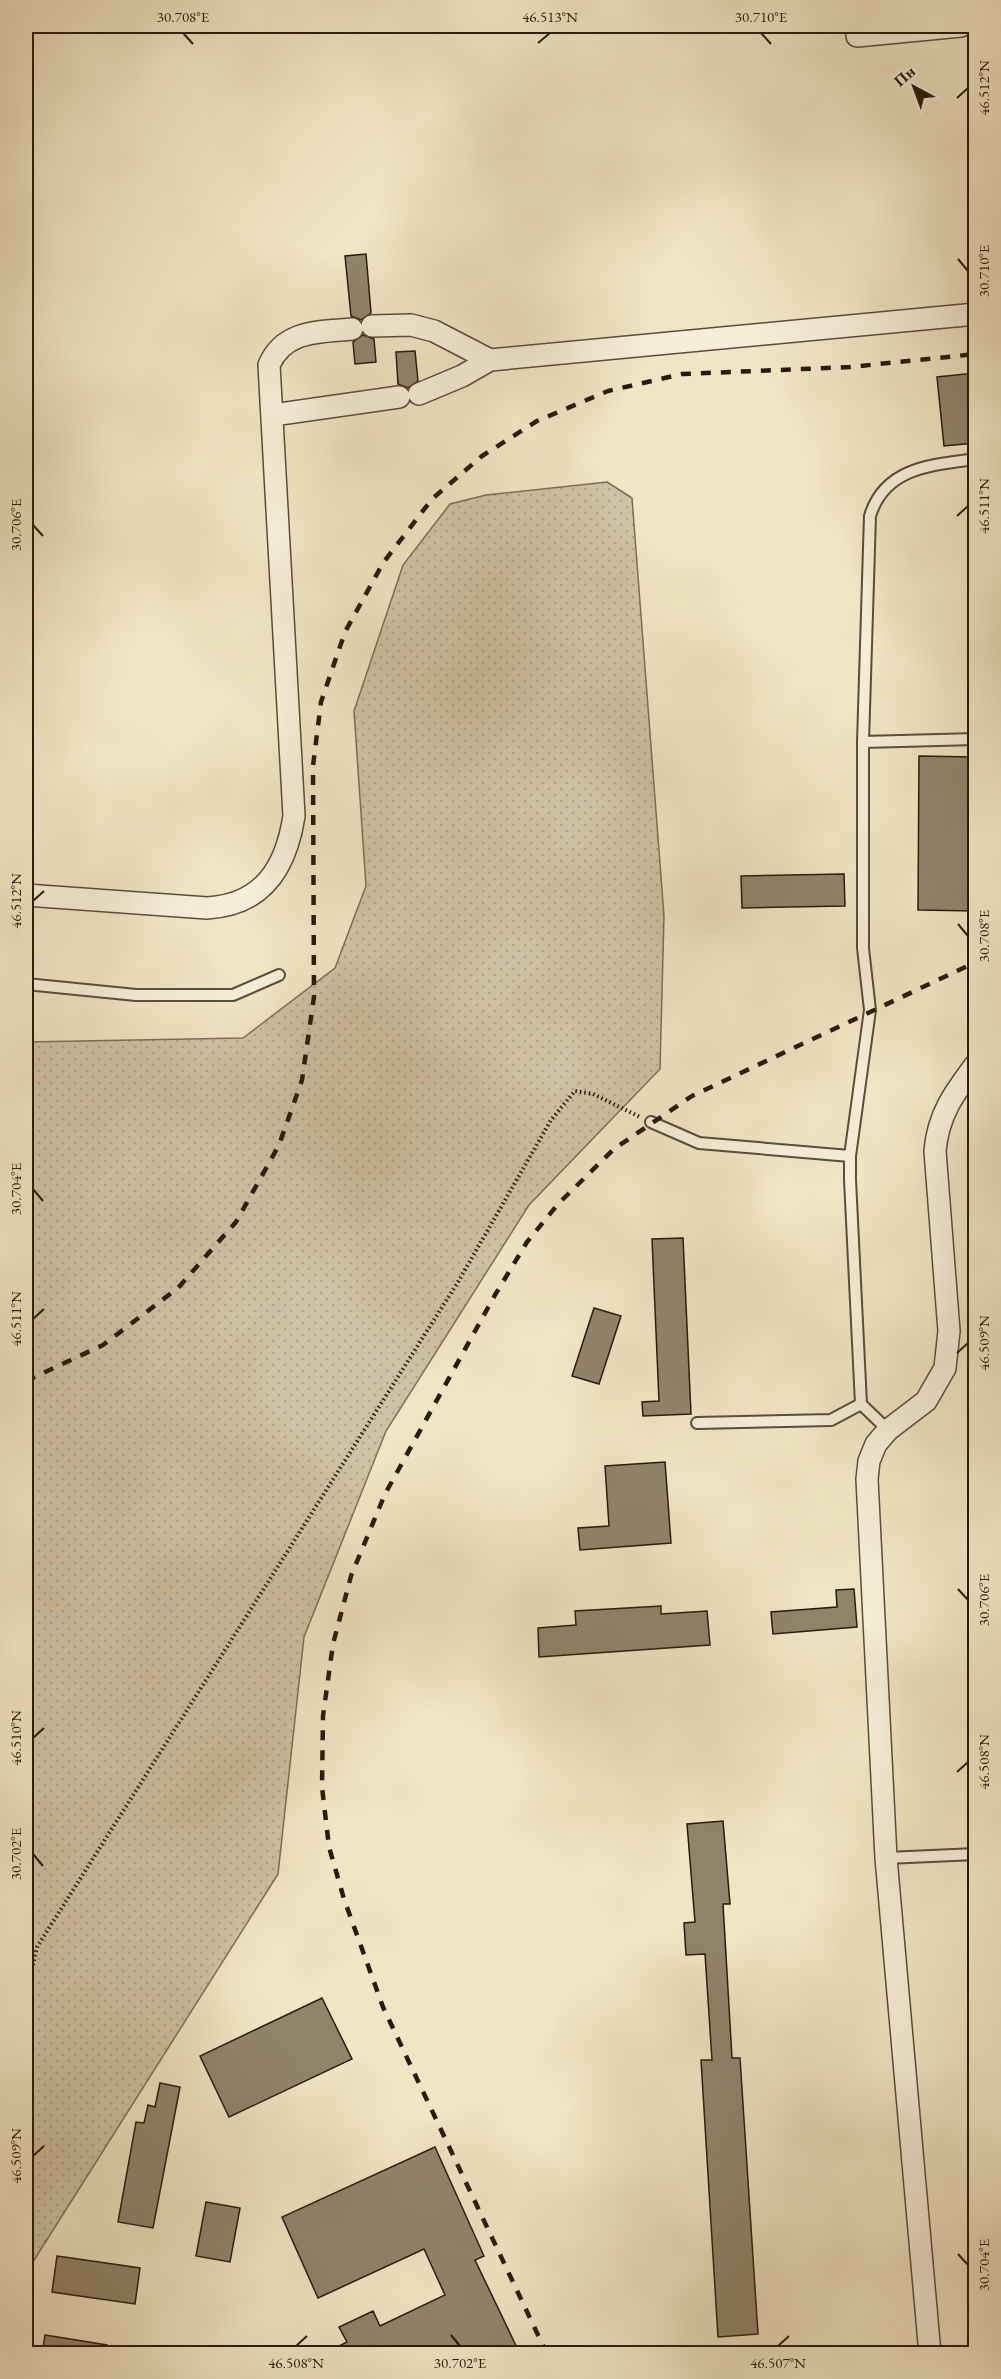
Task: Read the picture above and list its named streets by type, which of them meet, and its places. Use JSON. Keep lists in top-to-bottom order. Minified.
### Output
{"north":"top left","coordinates":["30.708°E","46.513°N","30.710°E","46.512°N","46.511°N","30.706°E","30.704°E","46.509°N","46.510°N","46.508°N","30.702°E","46.507°N"]}
